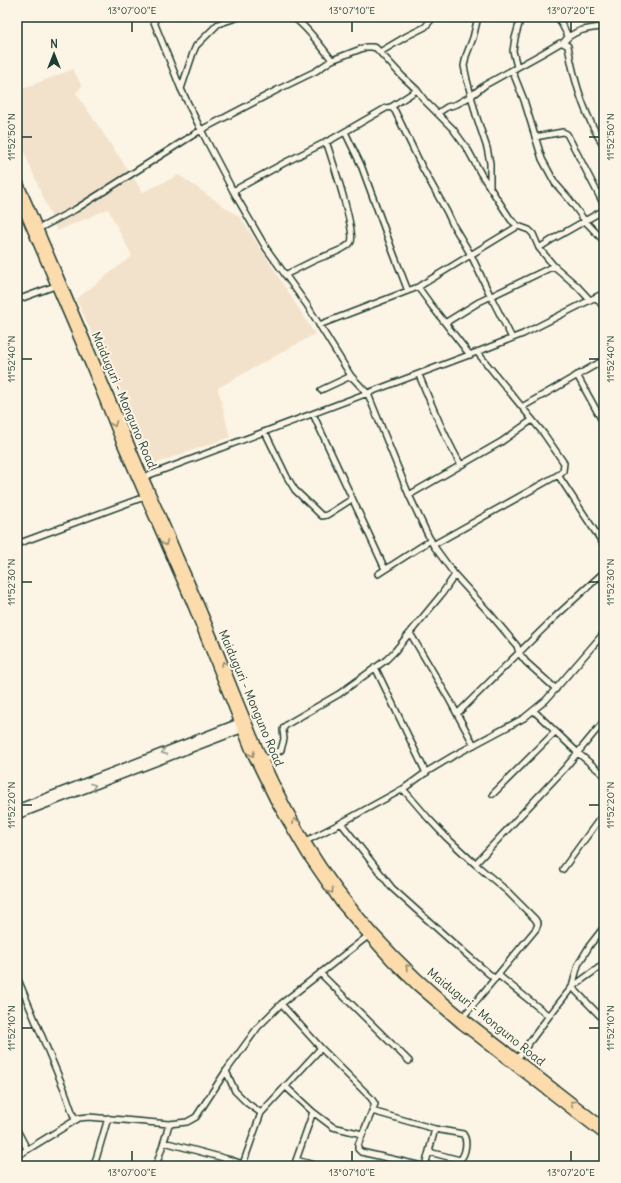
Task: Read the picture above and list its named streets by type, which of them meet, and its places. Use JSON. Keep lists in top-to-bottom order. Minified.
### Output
{"streets":{"main road":["Maiduguri - Monguno Road"]},"north":"top","coordinates":["13°07'00\"E","13°07'10\"E","13°07'20\"E","11°52'50\"N","11°52'40\"N","11°52'30\"N","11°52'20\"N","11°52'10\"N"]}
